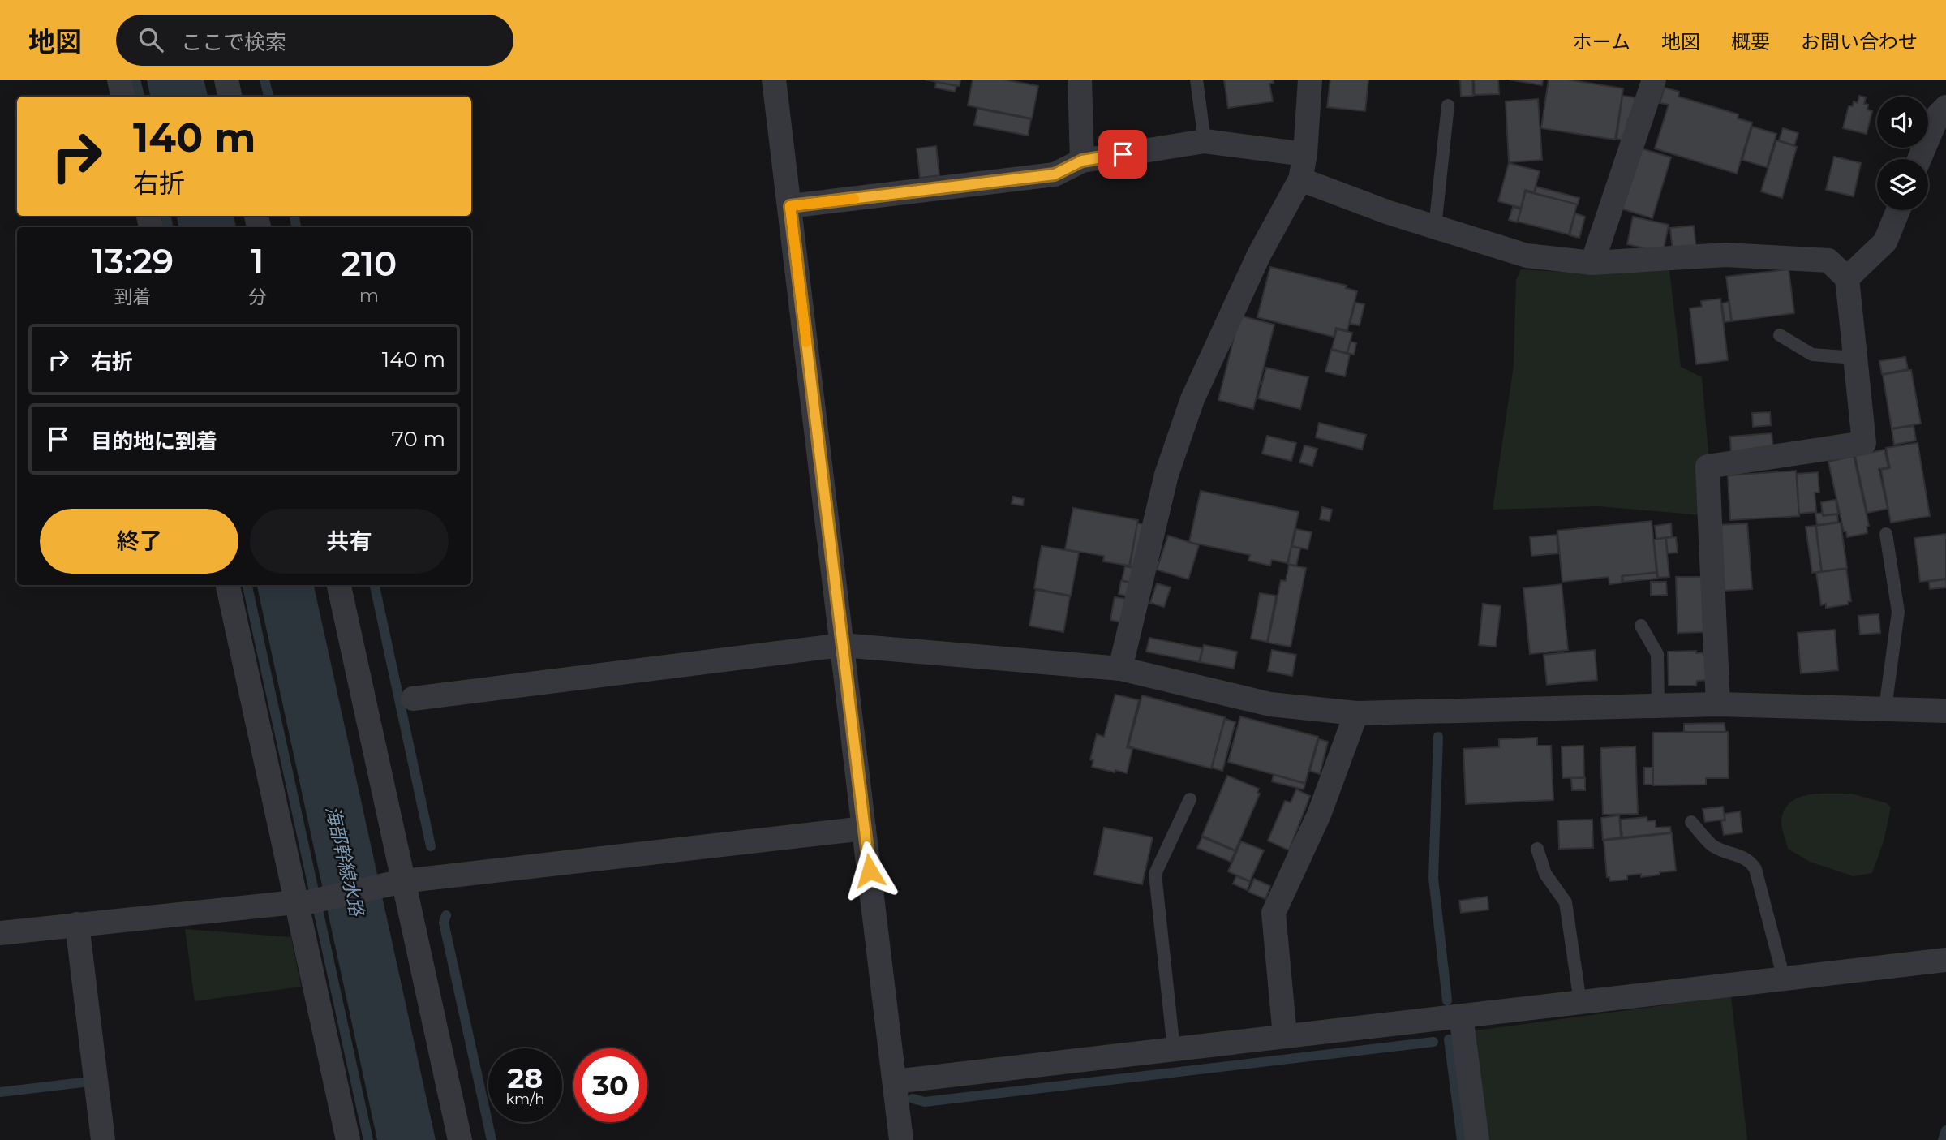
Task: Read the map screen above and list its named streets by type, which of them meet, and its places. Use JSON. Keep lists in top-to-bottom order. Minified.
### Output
{"water":["海部幹線水路"],"page":{"header":"地図","search":"ここで検索","nav":["ホーム","地図","概要","お問い合わせ"],"turn":["140 m","右折"],"eta":["13:29","到着","1","分","210","m"],"list":[{"name":"右折","value":"140 m"},{"name":"目的地に到着","value":"70 m"}],"buttons":["終了","共有"],"speed":"28 km/h","limit":"30"}}
